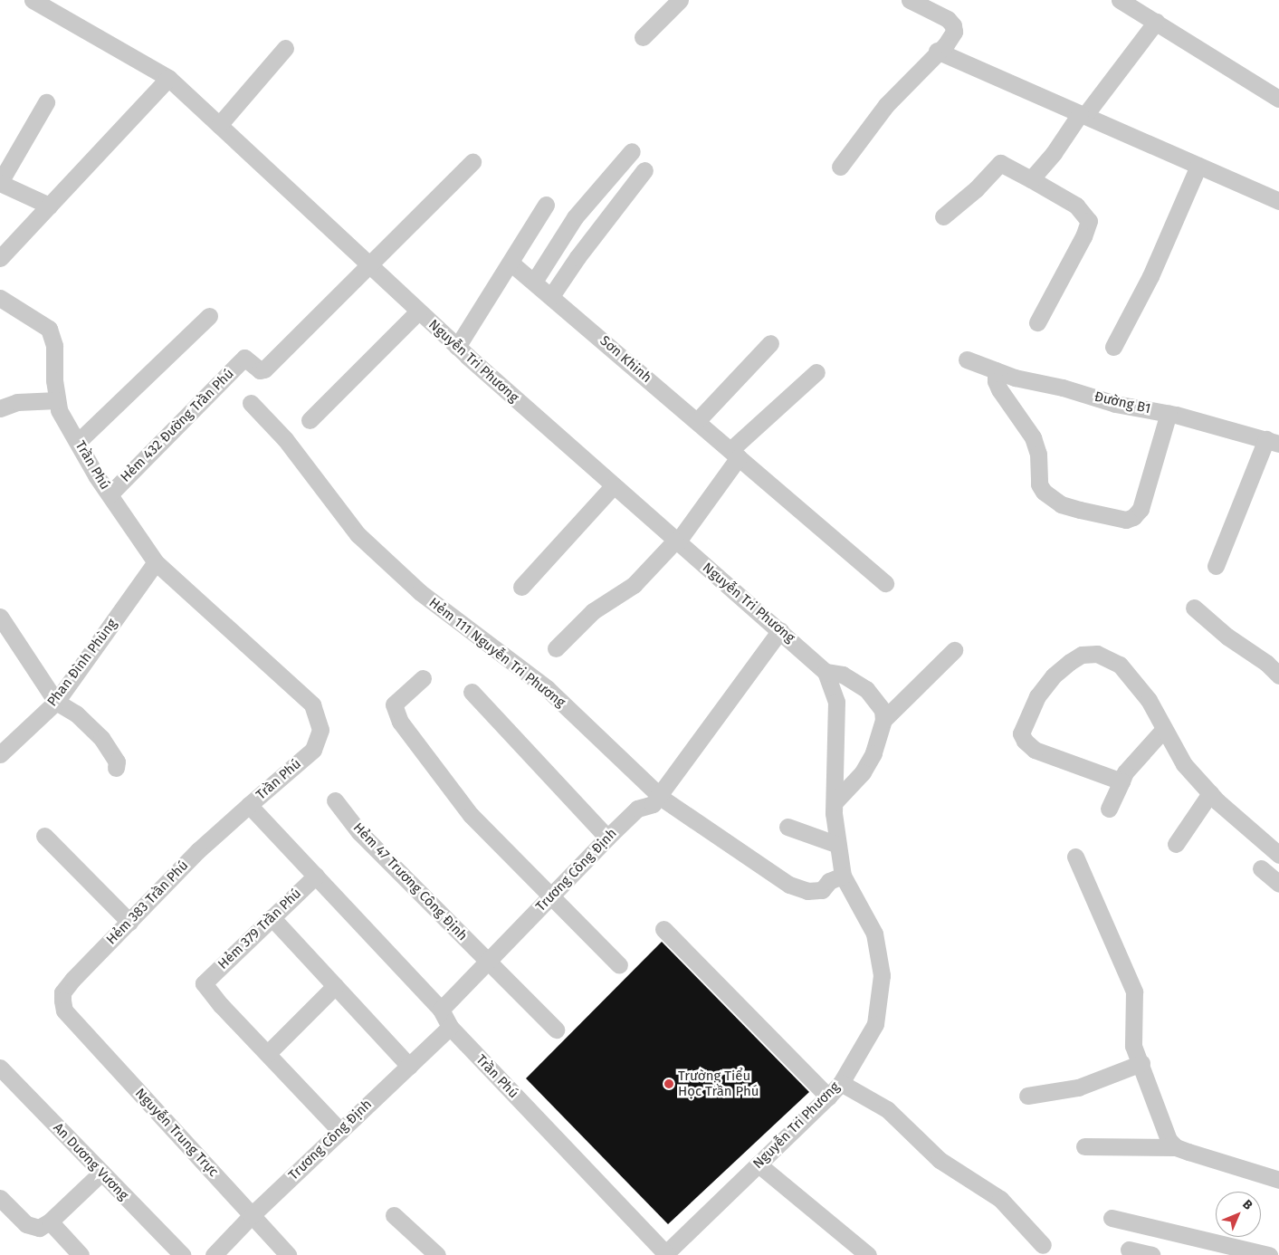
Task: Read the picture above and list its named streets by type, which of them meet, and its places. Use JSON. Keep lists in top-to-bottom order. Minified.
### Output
{"streets":{"street":["Sơn Khinh","Nguyễn Tri Phương","Đường B1","Hẻm 432 Đường Trần Phú","Trần Phú","Hẻm 111 Nguyễn Tri Phương","Phan Đình Phùng","Trương Công Định","Hẻm 47 Trương Công Định","Hẻm 383 Trần Phú","Hẻm 379 Trần Phú","Nguyễn Trung Trực","An Dương Vương"]},"crossings":[["Nguyễn Tri Phương","Hẻm 432 Đường Trần Phú"],["Nguyễn Tri Phương","Trần Phú"],["Nguyễn Tri Phương","Hẻm 111 Nguyễn Tri Phương"],["Nguyễn Tri Phương","Trương Công Định"],["Hẻm 432 Đường Trần Phú","Trần Phú"],["Trần Phú","Phan Đình Phùng"],["Trần Phú","Trương Công Định"],["Trần Phú","Hẻm 383 Trần Phú"],["Trần Phú","Hẻm 379 Trần Phú"],["Hẻm 111 Nguyễn Tri Phương","Trương Công Định"],["Trương Công Định","Hẻm 47 Trương Công Định"],["Trương Công Định","Nguyễn Trung Trực"],["Hẻm 383 Trần Phú","Nguyễn Trung Trực"]],"places":["Trường Tiểu Học Trần Phú"],"north":"top right"}
